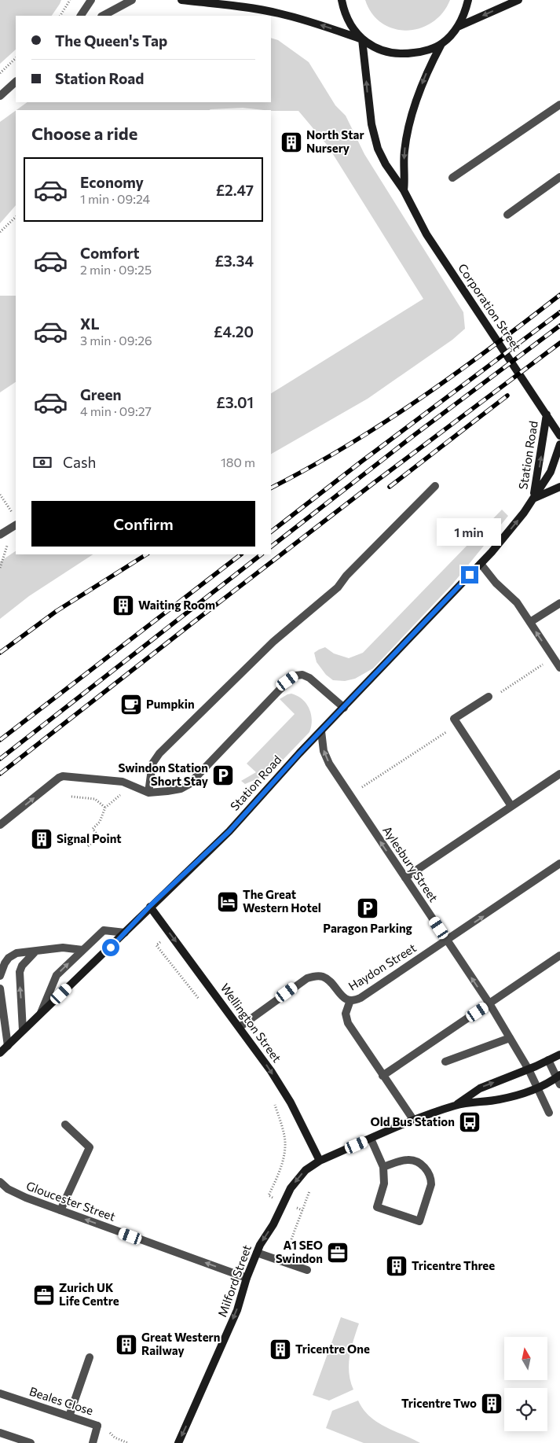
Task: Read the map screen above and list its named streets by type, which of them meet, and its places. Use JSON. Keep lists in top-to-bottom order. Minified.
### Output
{"streets":{"street":["Corporation Street","Station Road","Aylesbury Street","Haydon Street","Wellington Street","Gloucester Street","Milford Street","Beales Close"]},"crossings":[["Corporation Street","Station Road"],["Station Road","Aylesbury Street"],["Station Road","Wellington Street"],["Aylesbury Street","Haydon Street"],["Haydon Street","Wellington Street"],["Wellington Street","Milford Street"],["Gloucester Street","Milford Street"]],"one_way":["Aylesbury Street","Haydon Street","Wellington Street","Gloucester Street","Milford Street"],"places":{"building":["North Star Nursery","Waiting Room","Signal Point","Tricentre Three","Great Western Railway","Tricentre One","Tricentre Two"],"cafe":["Pumpkin"],"parking":["Swindon Station Short Stay","Paragon Parking"],"hotel":["The Great Western Hotel"],"bus stop":["Old Bus Station"],"office":["A1 SEO Swindon","Zurich UK Life Centre"]},"north":"top","page":{"banner":["The Queen's Tap","Station Road"],"heading":"Choose a ride","list":[{"name":"Economy","note":"1 min · 09:24","value":"£2.47"},{"name":"Comfort","note":"2 min · 09:25","value":"£3.34"},{"name":"XL","note":"3 min · 09:26","value":"£4.20"},{"name":"Green","note":"4 min · 09:27","value":"£3.01"}],"pay":["Cash","180 m"],"buttons":"Confirm","bubble":"1 min"}}
